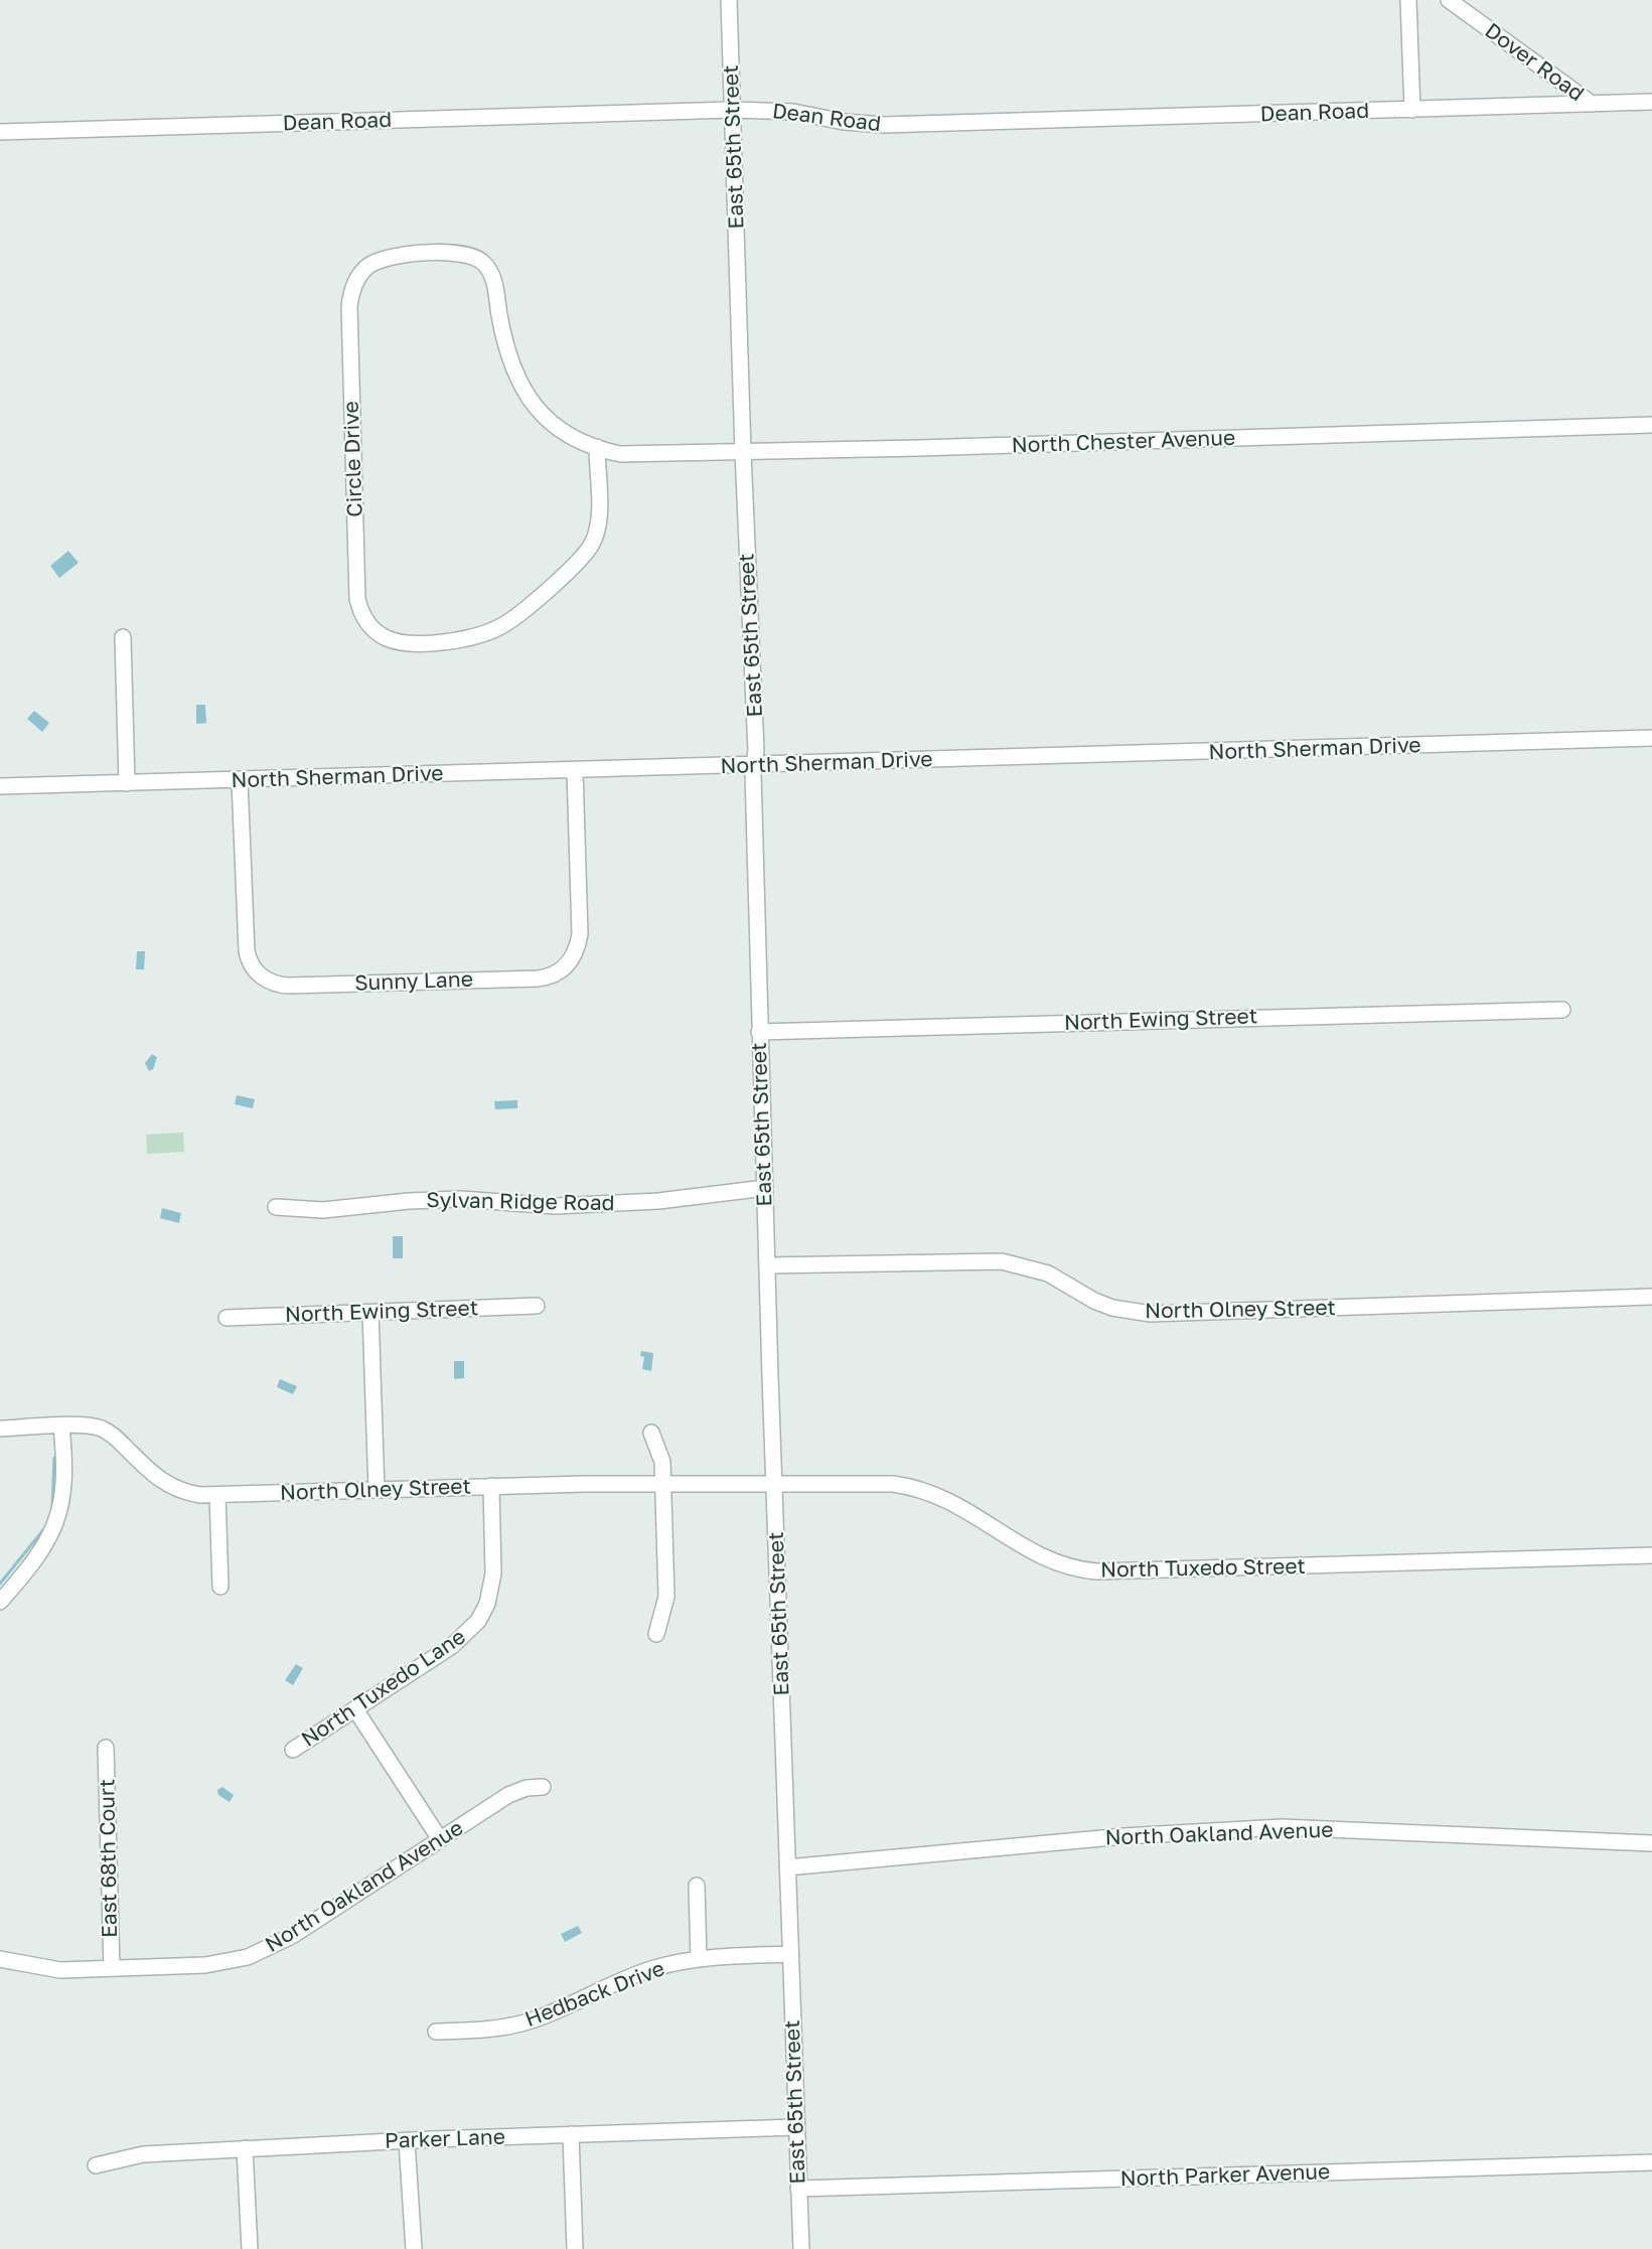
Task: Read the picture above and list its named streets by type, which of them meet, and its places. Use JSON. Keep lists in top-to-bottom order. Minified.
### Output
{"streets":{"street":["Dover Road","Dean Road","East 65th Street","North Chester Avenue","Circle Drive","North Sherman Drive","Sunny Lane","North Ewing Street","Sylvan Ridge Road","North Olney Street","North Tuxedo Street","North Tuxedo Lane","North Oakland Avenue","East 68th Court","Hedback Drive","Parker Lane","North Parker Avenue"]},"crossings":[["Dover Road","Dean Road"],["Dean Road","East 65th Street"],["East 65th Street","North Chester Avenue"],["East 65th Street","North Sherman Drive"],["East 65th Street","North Ewing Street"],["East 65th Street","Sylvan Ridge Road"],["East 65th Street","North Olney Street"],["East 65th Street","North Tuxedo Street"],["East 65th Street","North Oakland Avenue"],["East 65th Street","Hedback Drive"],["East 65th Street","Parker Lane"],["East 65th Street","North Parker Avenue"],["North Chester Avenue","Circle Drive"],["North Sherman Drive","Sunny Lane"],["North Olney Street","North Tuxedo Street"],["North Olney Street","North Tuxedo Lane"],["North Oakland Avenue","East 68th Court"]]}
